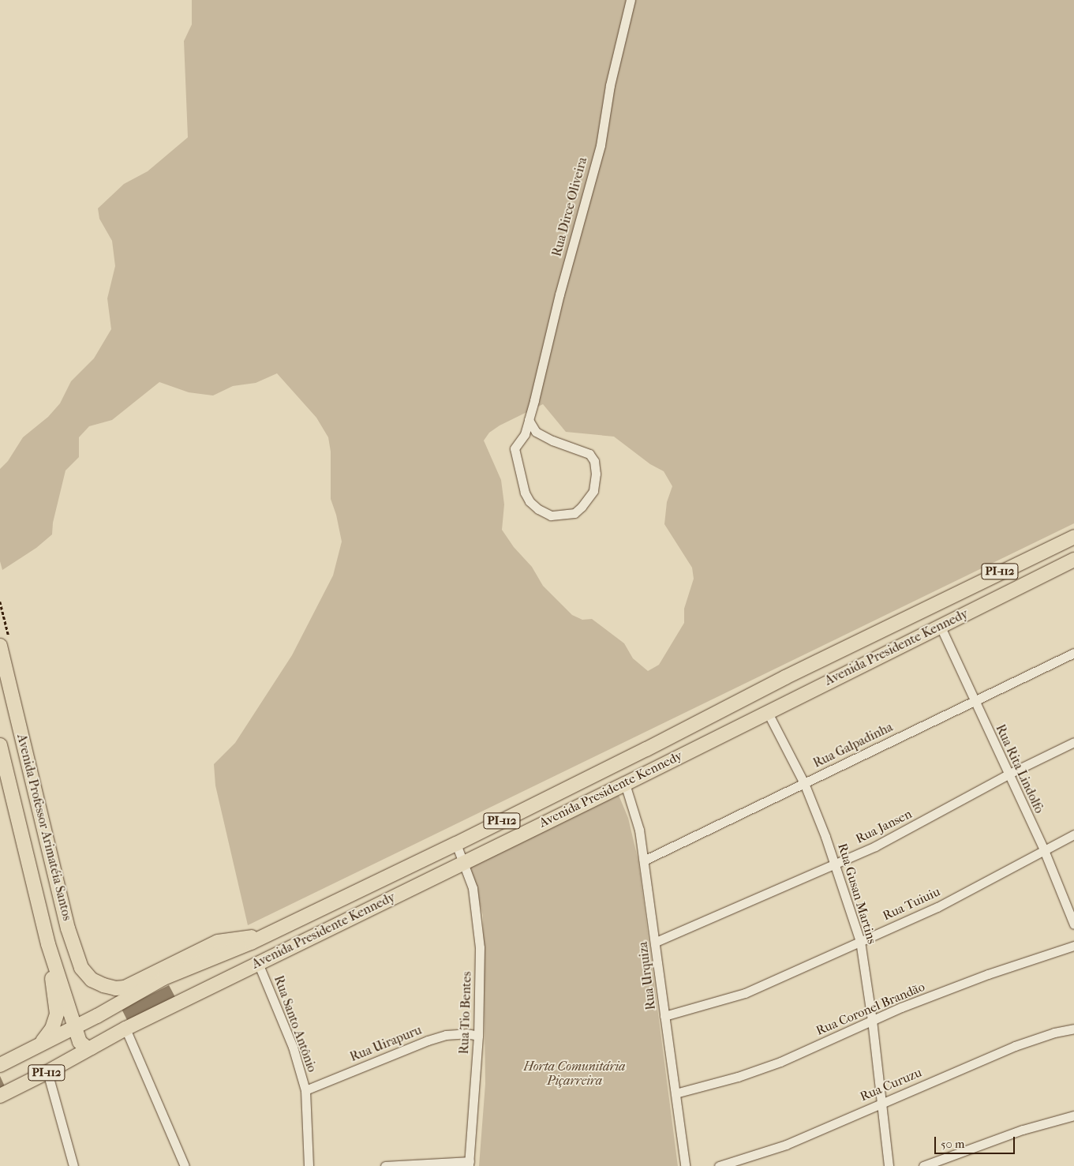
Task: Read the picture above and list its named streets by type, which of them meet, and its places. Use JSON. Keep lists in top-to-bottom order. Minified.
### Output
{"streets":{"main road":["PI-112","Avenida Presidente Kennedy","Avenida Professor Arimatéia Santos"],"street":["Rua Dirce Oliveira","Rua Galpadinha","Rua Rita Lindolfo","Rua Jansen","Rua Gusan Martins","Rua Tuiuiu","Rua Urquiza","Rua Coronel Brandão","Rua Tio Bentes","Rua Santo Antônio","Rua Uirapuru","Rua Curuzu"]},"crossings":[["Avenida Presidente Kennedy","Rua Rita Lindolfo"],["Avenida Presidente Kennedy","Avenida Professor Arimatéia Santos"],["Avenida Presidente Kennedy","Rua Gusan Martins"],["Avenida Presidente Kennedy","Rua Urquiza"],["Avenida Presidente Kennedy","Rua Tio Bentes"],["Avenida Presidente Kennedy","Rua Santo Antônio"],["Rua Galpadinha","Rua Rita Lindolfo"],["Rua Galpadinha","Rua Gusan Martins"],["Rua Galpadinha","Rua Urquiza"],["Rua Rita Lindolfo","Rua Jansen"],["Rua Rita Lindolfo","Rua Tuiuiu"],["Rua Jansen","Rua Gusan Martins"],["Rua Jansen","Rua Urquiza"],["Rua Gusan Martins","Rua Tuiuiu"],["Rua Gusan Martins","Rua Coronel Brandão"],["Rua Gusan Martins","Rua Curuzu"],["Rua Tuiuiu","Rua Urquiza"],["Rua Urquiza","Rua Coronel Brandão"],["Rua Tio Bentes","Rua Uirapuru"],["Rua Santo Antônio","Rua Uirapuru"]],"parks":["Horta Comunitária Piçarreira"],"scale_bar":"50 m"}
